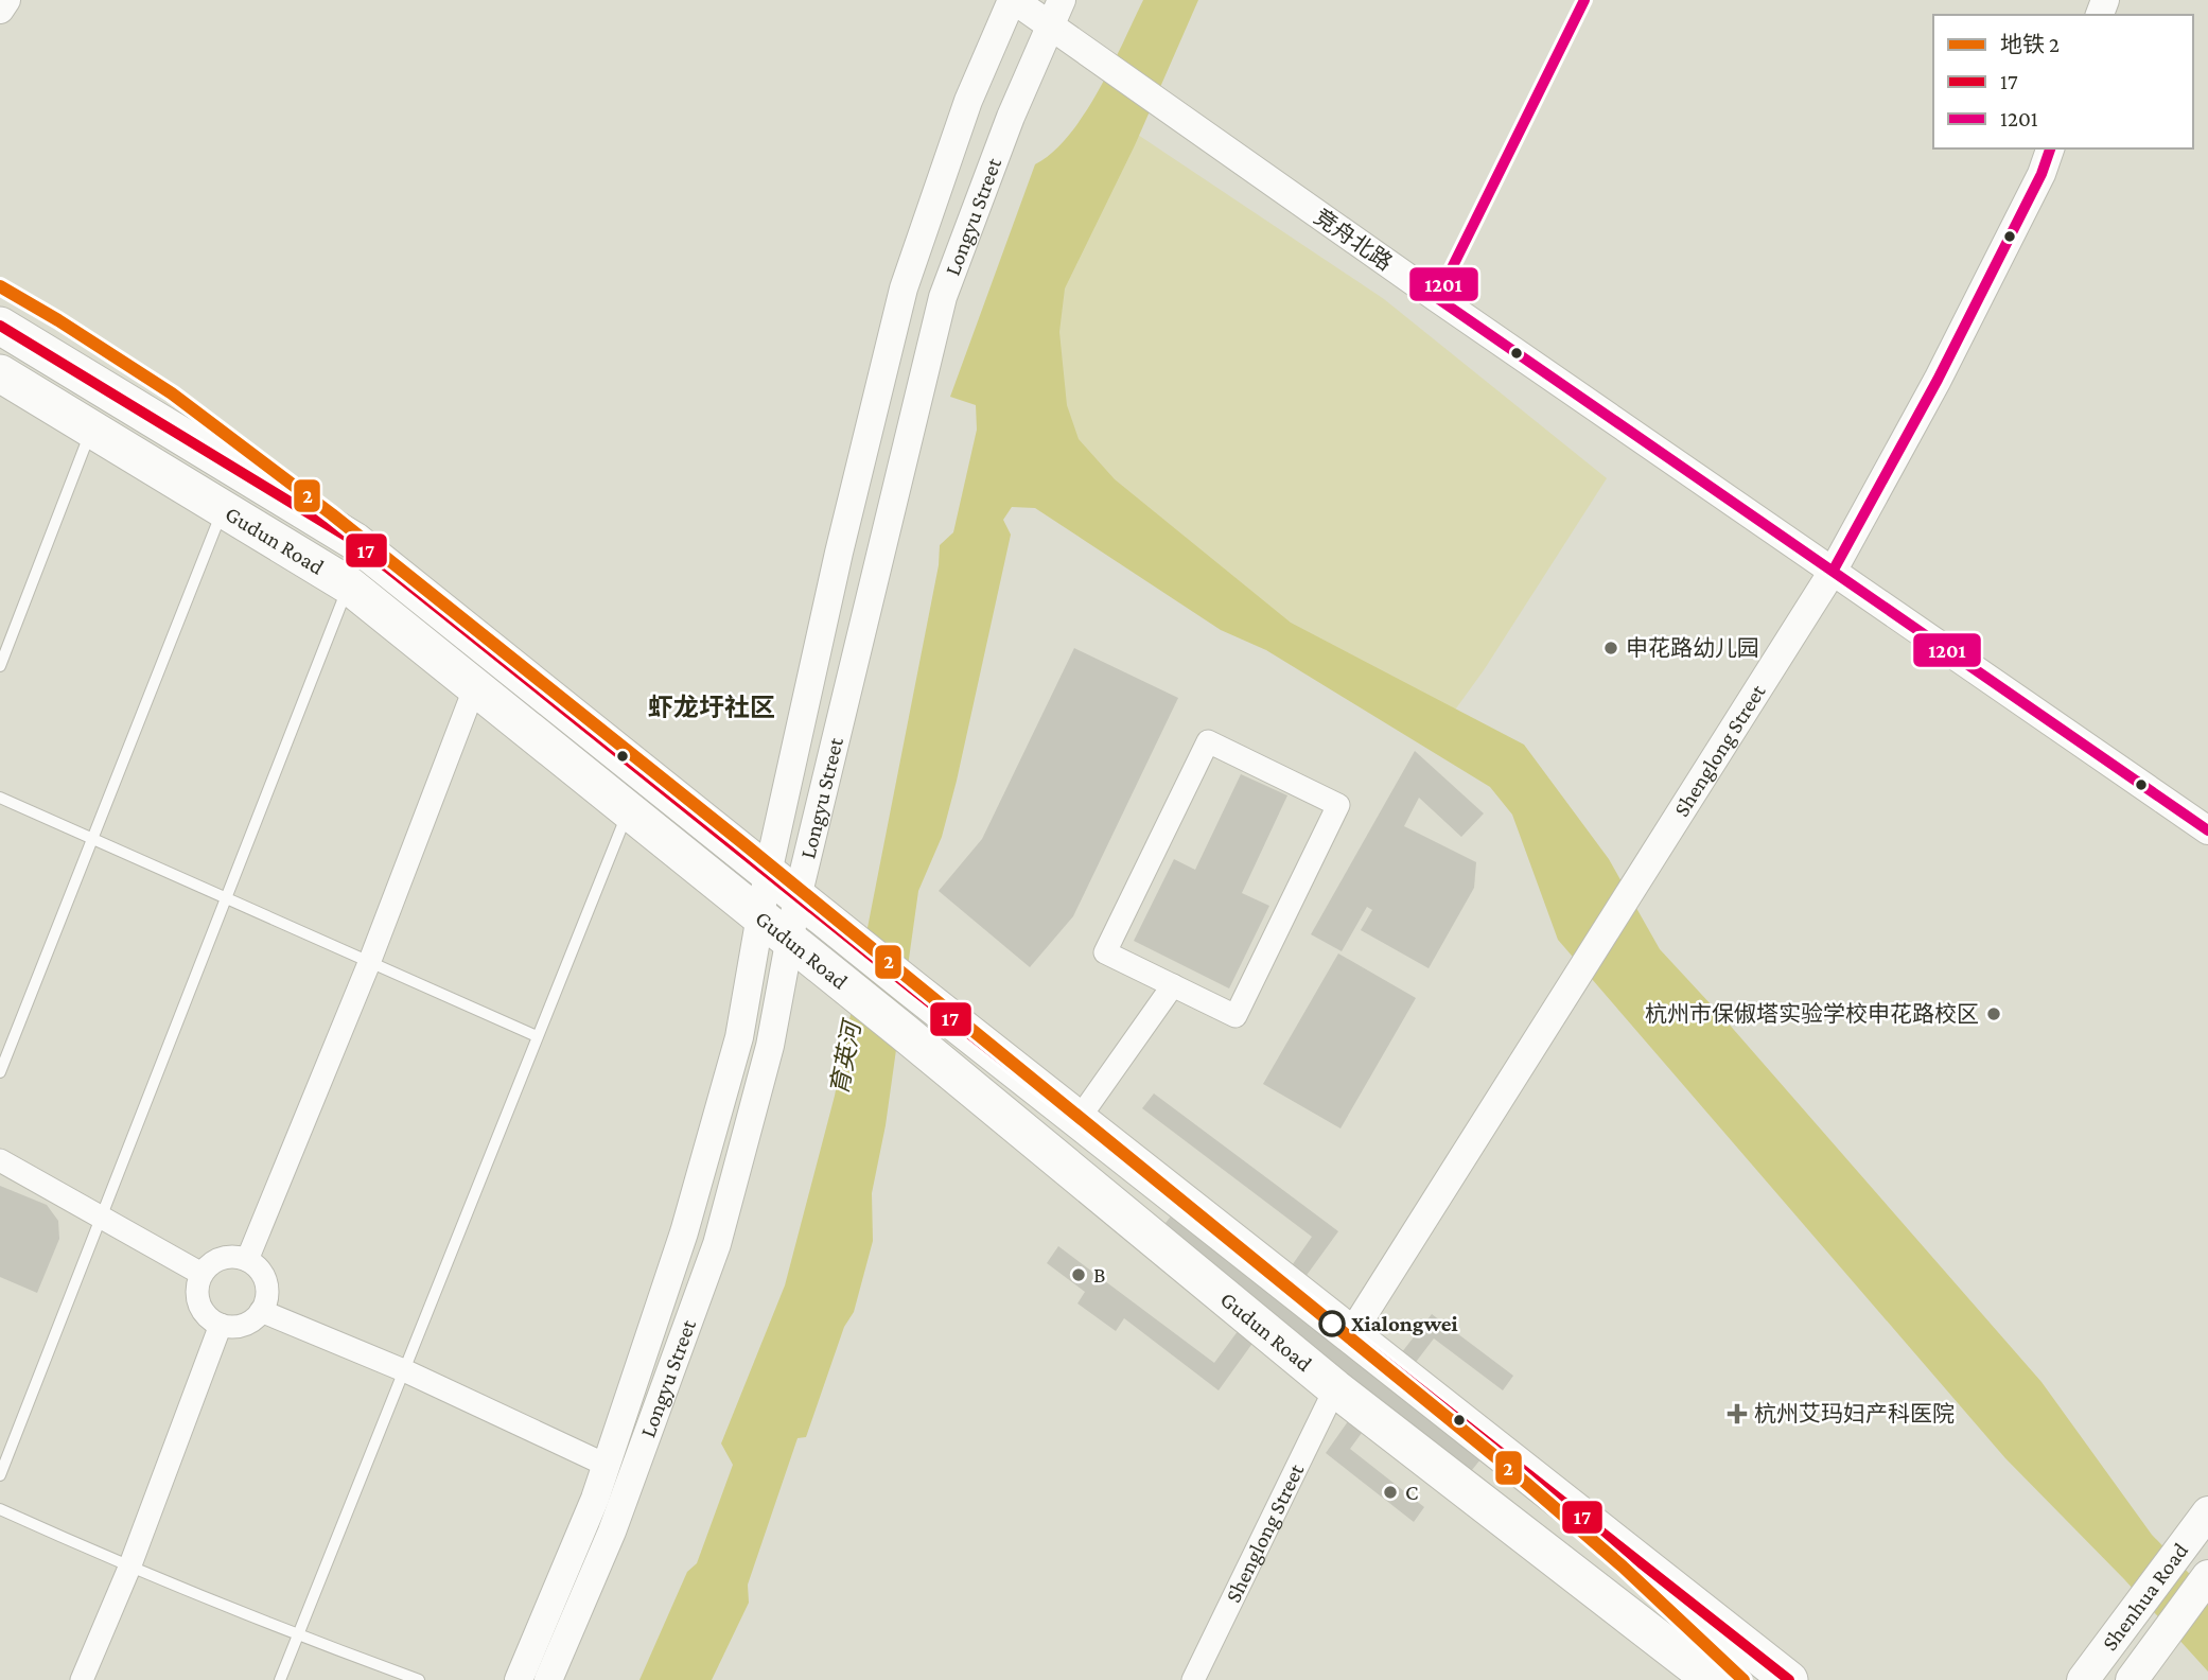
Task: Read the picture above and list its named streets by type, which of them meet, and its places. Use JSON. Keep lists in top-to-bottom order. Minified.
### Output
{"streets":{"main road":["Gudun Road","Shenhua Road"],"street":["Longyu Street","竞舟北路","Shenglong Street"]},"crossings":[["Longyu Street","竞舟北路"],["Longyu Street","Gudun Road"],["竞舟北路","Shenglong Street"],["Gudun Road","Shenglong Street"]],"districts":["虾龙圩社区"],"water":["育英河"],"places":{"other":["申花路幼儿园","杭州市保俶塔实验学校申花路校区","B","Xialongwei","C"],"health":["杭州艾玛妇产科医院"]},"lines":["transit line 1201","metro line 2","transit line 17"],"legend":["地铁 2","17","1201"]}
